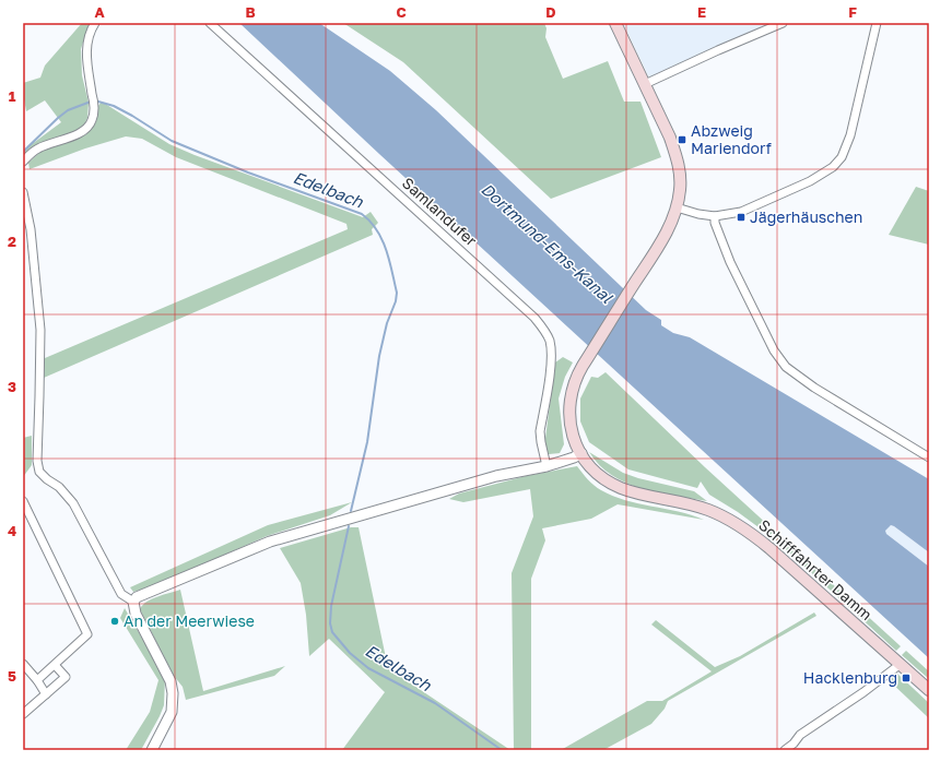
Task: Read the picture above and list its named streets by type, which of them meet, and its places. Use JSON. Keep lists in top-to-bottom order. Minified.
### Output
{"streets":{"main road":["Schifffahrter Damm"],"street":["Samlandufer"]},"water":["Edelbach","Dortmund-Ems-Kanal"],"places":{"transit":["Abzweig Mariendorf","Jägerhäuschen","Hacklenburg"],"other":["An der Meerwiese"]},"grid":{"columns":["A","B","C","D","E","F"],"rows":["1","2","3","4","5"]}}
